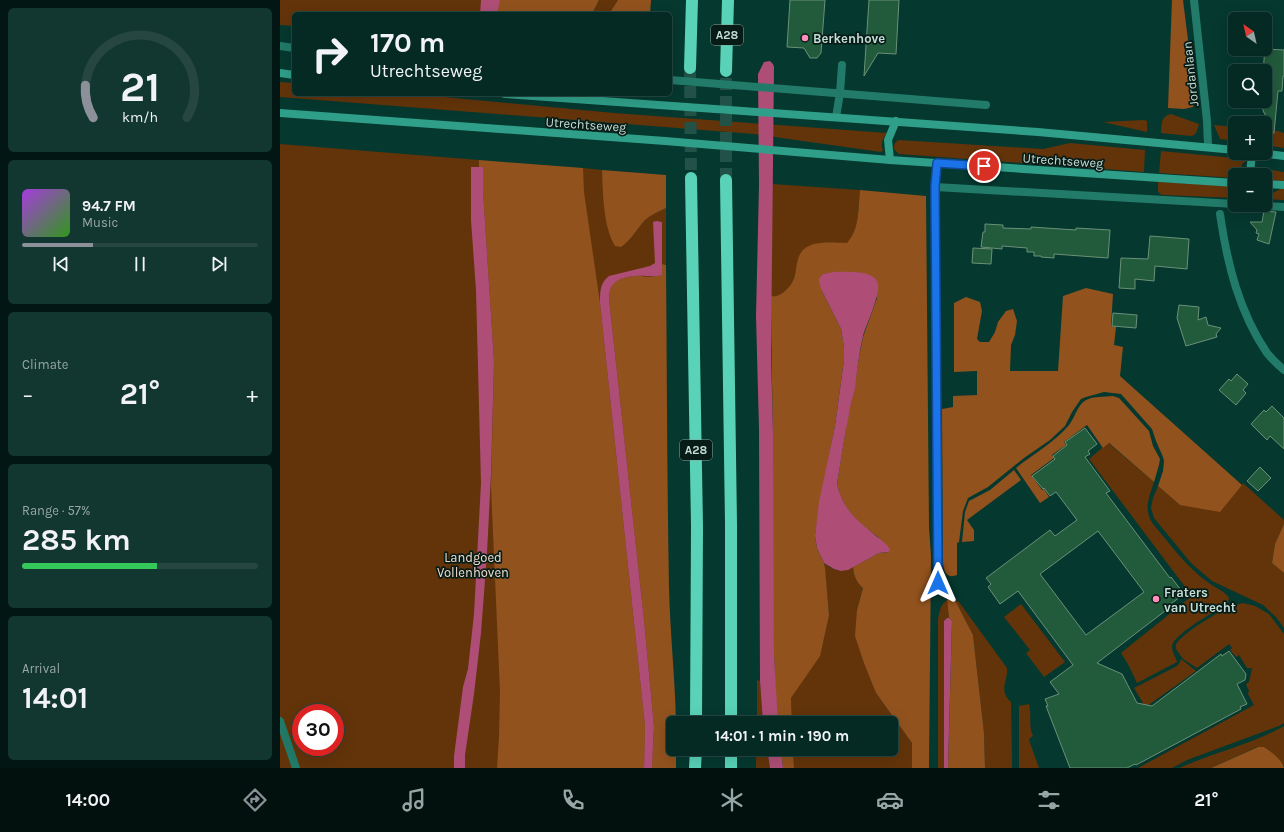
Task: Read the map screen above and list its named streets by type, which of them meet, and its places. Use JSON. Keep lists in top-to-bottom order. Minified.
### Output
{"streets":{"highway":["A28"],"main road":["Utrechtseweg"],"street":["Jordanlaan"]},"crossings":[["Jordanlaan","Utrechtseweg"]],"parks":["Landgoed Vollenhoven"],"places":["Berkenhove","Fraters van Utrecht"],"north":"top left","page":{"map_buttons":["+","−"],"turn":["170 m","Utrechtseweg"],"song":["94.7 FM","Music"],"tile":["Climate",["Range · 57%","285 km"],["Arrival","14:01"]],"heat":["−","21°","+"],"limit":"30","trip":"14:01 · 1 min · 190 m","tabs":["14:00","21°"],"gauge":["21","km/h"]}}
